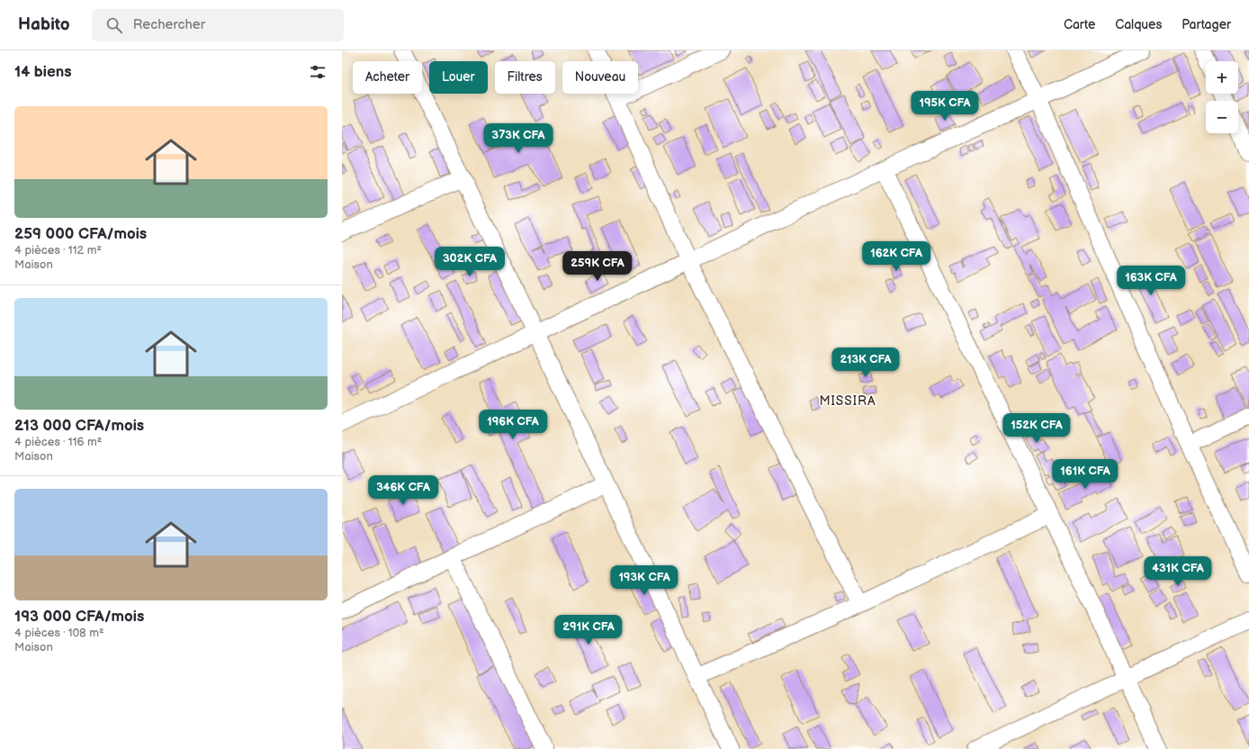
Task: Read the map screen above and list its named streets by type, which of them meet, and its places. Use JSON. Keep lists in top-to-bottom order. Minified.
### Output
{"districts":["MISSIRA"],"page":{"header":"Habito","search":"Rechercher","nav":["Carte","Calques","Partager"],"heading":"14 biens","map_buttons":["+","−"],"chip":["Acheter","Louer","Filtres","Nouveau"],"price":["195K CFA","373K CFA","162K CFA","302K CFA","259K CFA","163K CFA","213K CFA","196K CFA","152K CFA","161K CFA","346K CFA","431K CFA","193K CFA","291K CFA"],"list":[{"name":"259 000 CFA/mois","note":"4 pièces · 112 m² · Maison"},{"name":"213 000 CFA/mois","note":"4 pièces · 116 m² · Maison"},{"name":"193 000 CFA/mois","note":"4 pièces · 108 m² · Maison"}]}}
